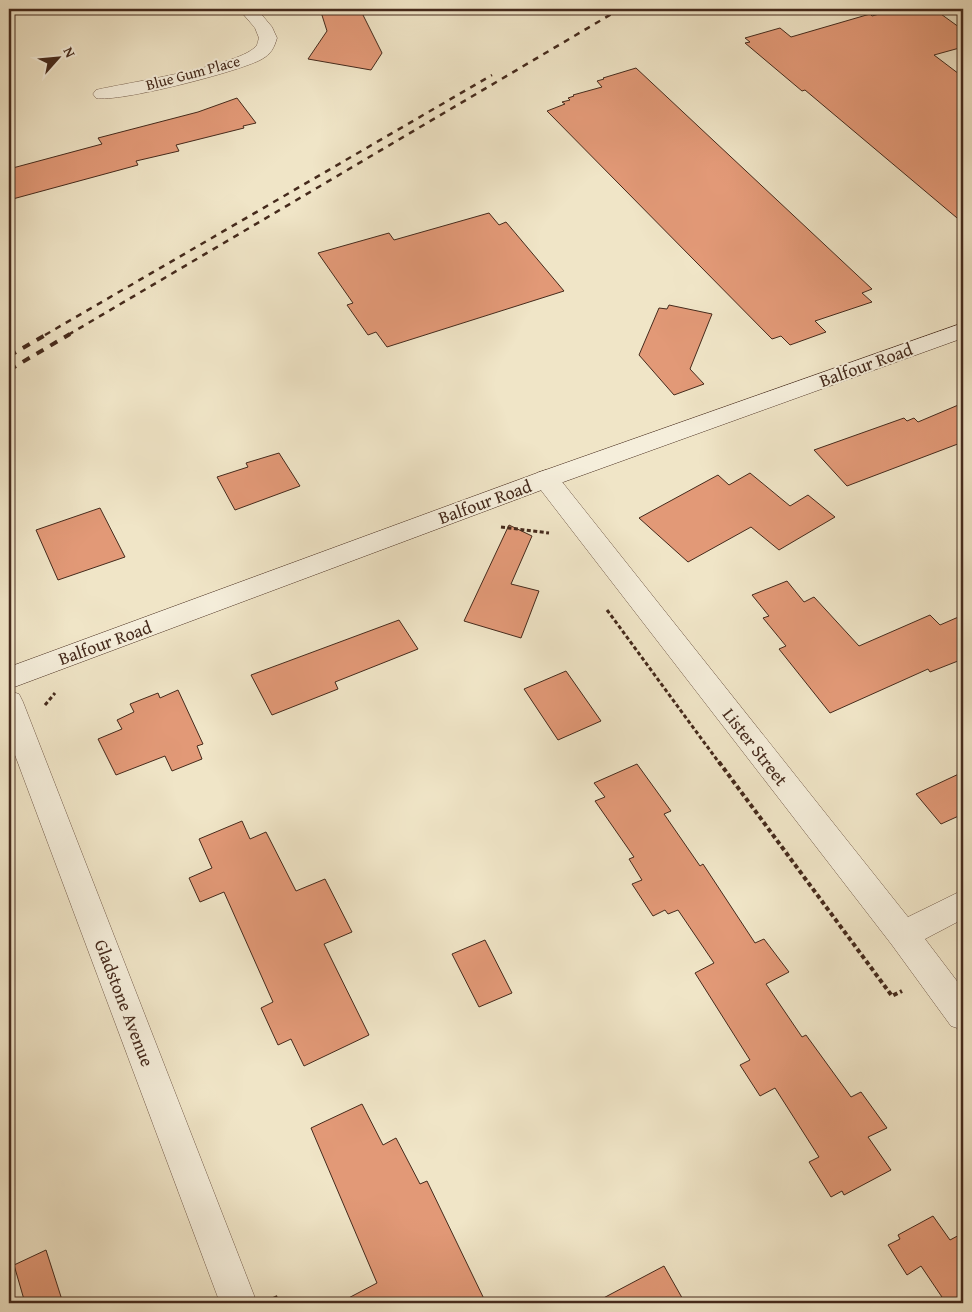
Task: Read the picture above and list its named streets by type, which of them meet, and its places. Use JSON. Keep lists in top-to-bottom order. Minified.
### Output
{"streets":{"street":["Blue Gum Place","Balfour Road","Lister Street","Gladstone Avenue"]},"crossings":[["Balfour Road","Lister Street"]],"north":"top right"}
